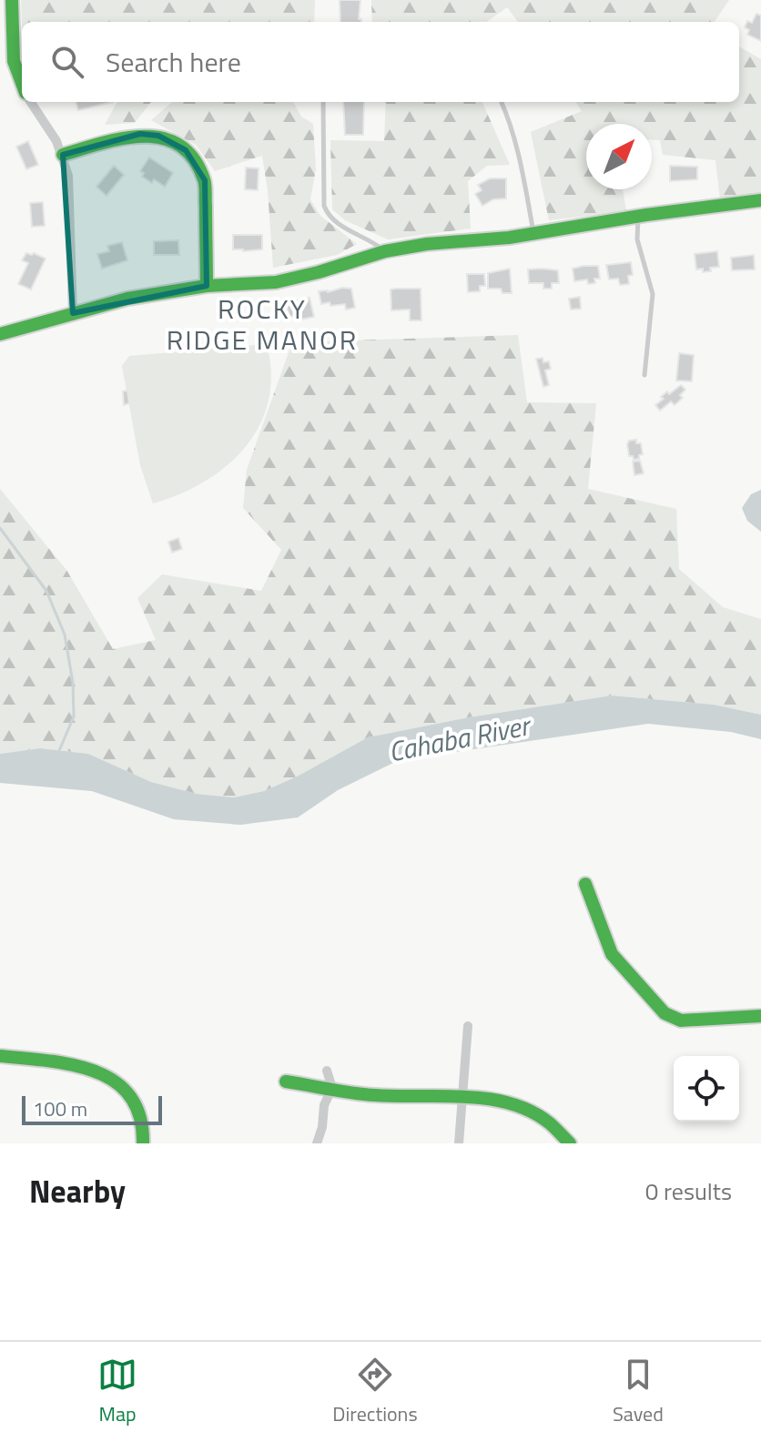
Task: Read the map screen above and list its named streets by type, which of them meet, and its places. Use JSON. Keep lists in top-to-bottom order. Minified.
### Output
{"districts":["ROCKY RIDGE MANOR"],"water":["Cahaba River"],"scale_bar":"100 m","north":"top right","page":{"search":"Search here","scale":"100 m","heading":["Nearby","0 results"],"nav":["Map","Directions","Saved"]}}
